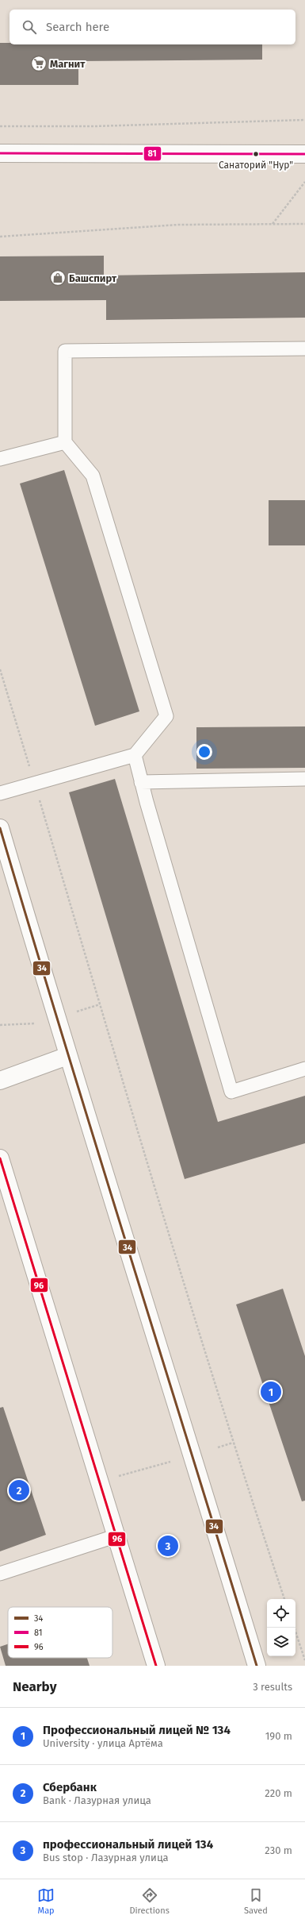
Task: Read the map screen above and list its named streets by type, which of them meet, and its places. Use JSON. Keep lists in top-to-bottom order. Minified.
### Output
{"places":{"supermarket":["Магнит"],"other":["Санаторий \"Нур\""],"shop":["Башспирт"]},"lines":["transit line 81","transit line 34","transit line 96"],"legend":["34","81","96"],"page":{"search":"Search here","pins":["1","2","3"],"heading":["Nearby","3 results"],"list":[{"mark":"1","name":"Профессиональный лицей № 134","note":"University · улица Артёма","value":"190 m"},{"mark":"2","name":"Сбербанк","note":"Bank · Лазурная улица","value":"220 m"},{"mark":"3","name":"профессиональный лицей 134","note":"Bus stop · Лазурная улица","value":"230 m"}],"nav":["Map","Directions","Saved"]}}
